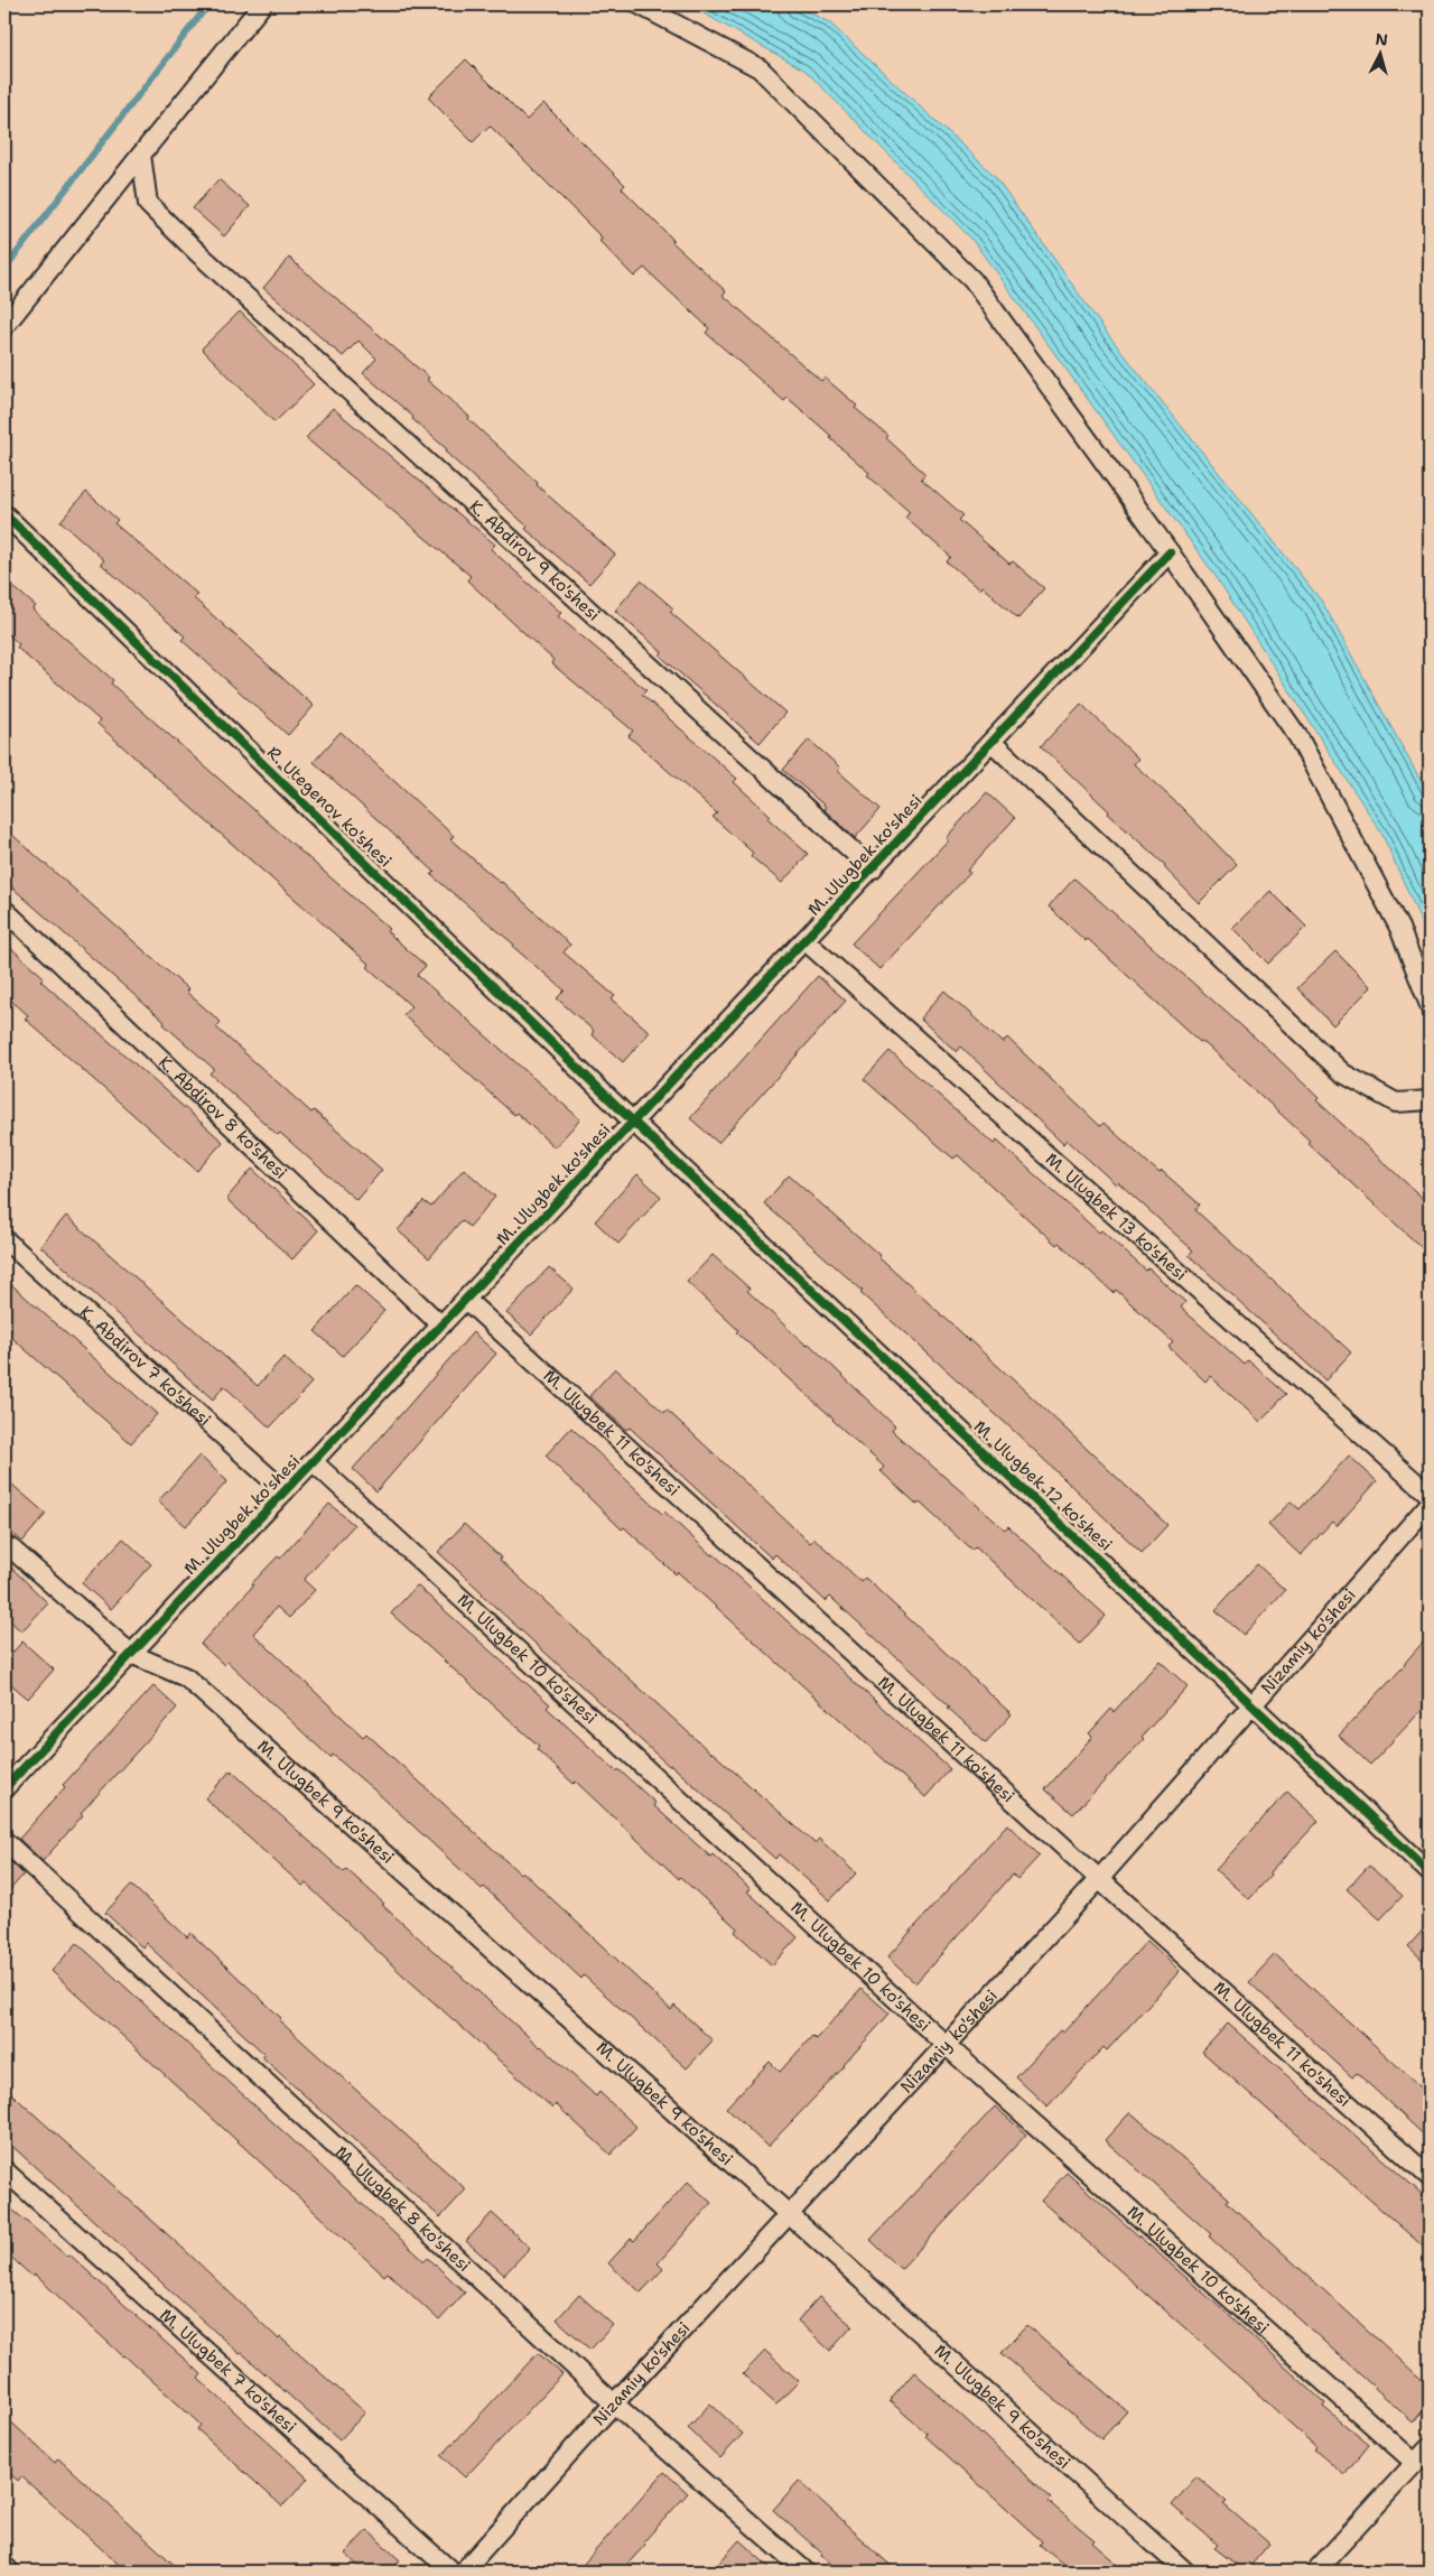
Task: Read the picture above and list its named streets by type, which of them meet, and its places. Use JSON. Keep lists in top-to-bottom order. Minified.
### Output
{"streets":{"street":["K. Abdirov 9 ko'shesi","R. Utegenov ko'shesi","M. Ulugbek ko'shesi","K. Abdirov 8 ko'shesi","M. Ulugbek 13 ko'shesi","K. Abdirov 7 ko'shesi","M. Ulugbek 11 ko'shesi","M. Ulugbek 12 ko'shesi","Nizamiy ko'shesi","M. Ulugbek 10 ko'shesi","M. Ulugbek 9 ko'shesi","M. Ulugbek 8 ko'shesi","M. Ulugbek 7 ko'shesi"]},"crossings":[["K. Abdirov 9 ko'shesi","M. Ulugbek ko'shesi"],["R. Utegenov ko'shesi","M. Ulugbek ko'shesi"],["R. Utegenov ko'shesi","M. Ulugbek 12 ko'shesi"],["M. Ulugbek ko'shesi","K. Abdirov 8 ko'shesi"],["M. Ulugbek ko'shesi","M. Ulugbek 13 ko'shesi"],["M. Ulugbek ko'shesi","K. Abdirov 7 ko'shesi"],["M. Ulugbek ko'shesi","M. Ulugbek 11 ko'shesi"],["M. Ulugbek ko'shesi","M. Ulugbek 12 ko'shesi"],["M. Ulugbek ko'shesi","M. Ulugbek 10 ko'shesi"],["M. Ulugbek ko'shesi","M. Ulugbek 9 ko'shesi"],["M. Ulugbek 11 ko'shesi","Nizamiy ko'shesi"],["M. Ulugbek 12 ko'shesi","Nizamiy ko'shesi"],["Nizamiy ko'shesi","M. Ulugbek 10 ko'shesi"],["Nizamiy ko'shesi","M. Ulugbek 9 ko'shesi"],["Nizamiy ko'shesi","M. Ulugbek 8 ko'shesi"]],"north":"top"}
